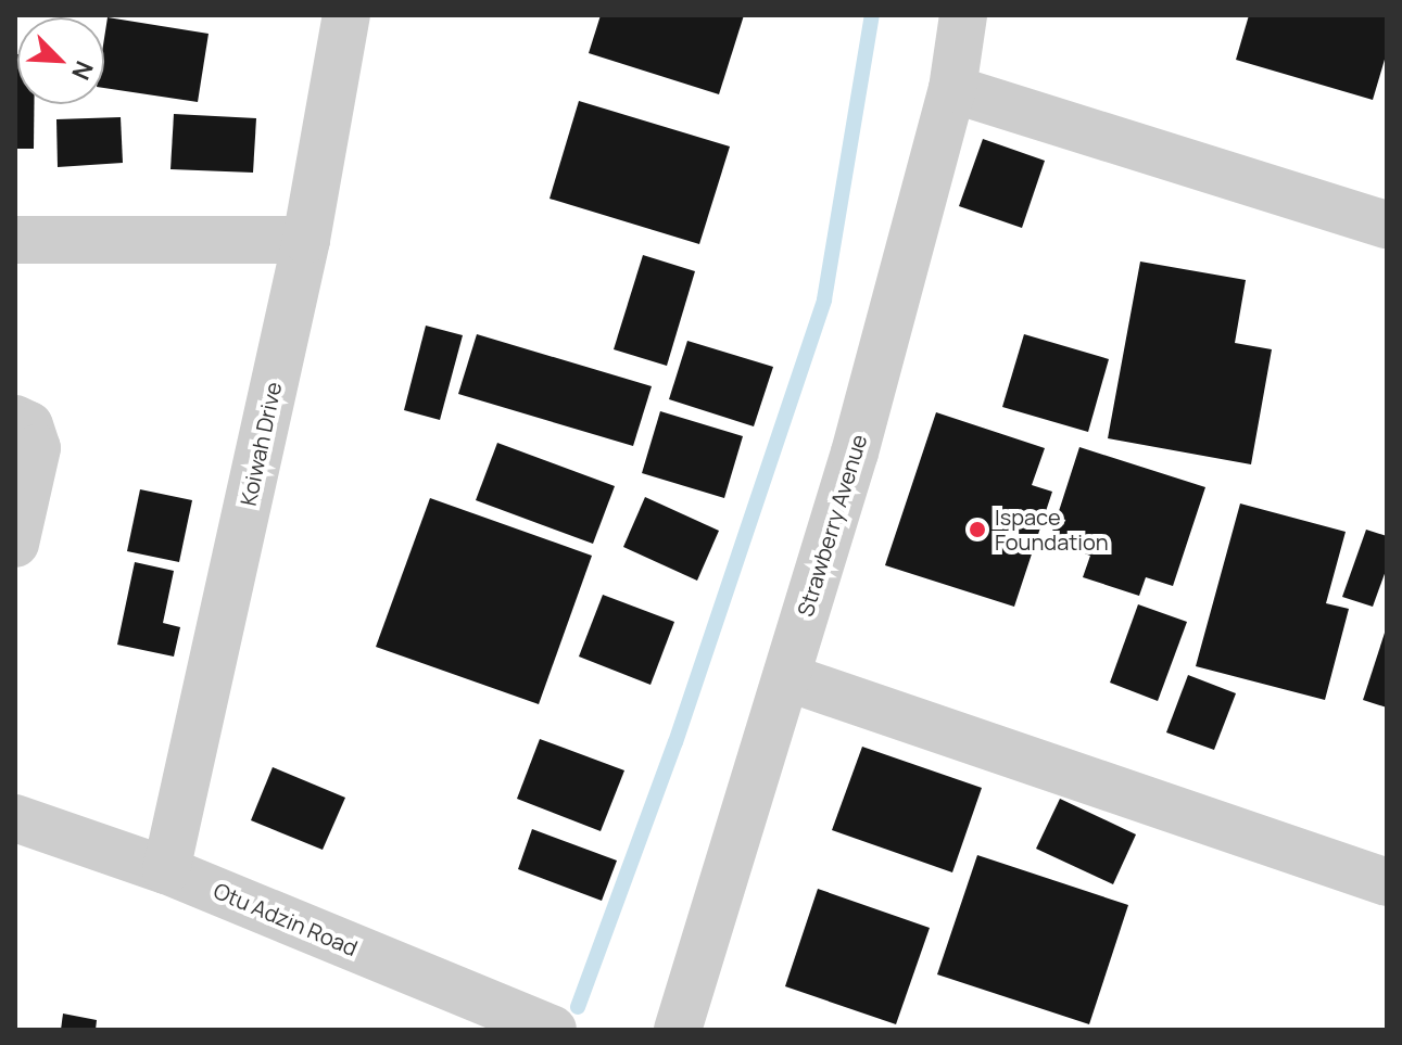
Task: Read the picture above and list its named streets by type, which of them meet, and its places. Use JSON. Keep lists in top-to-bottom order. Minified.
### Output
{"streets":{"street":["Koiwah Drive","Strawberry Avenue","Otu Adzin Road"]},"crossings":[["Koiwah Drive","Otu Adzin Road"]],"places":["Ispace Foundation"],"north":"bottom right"}
